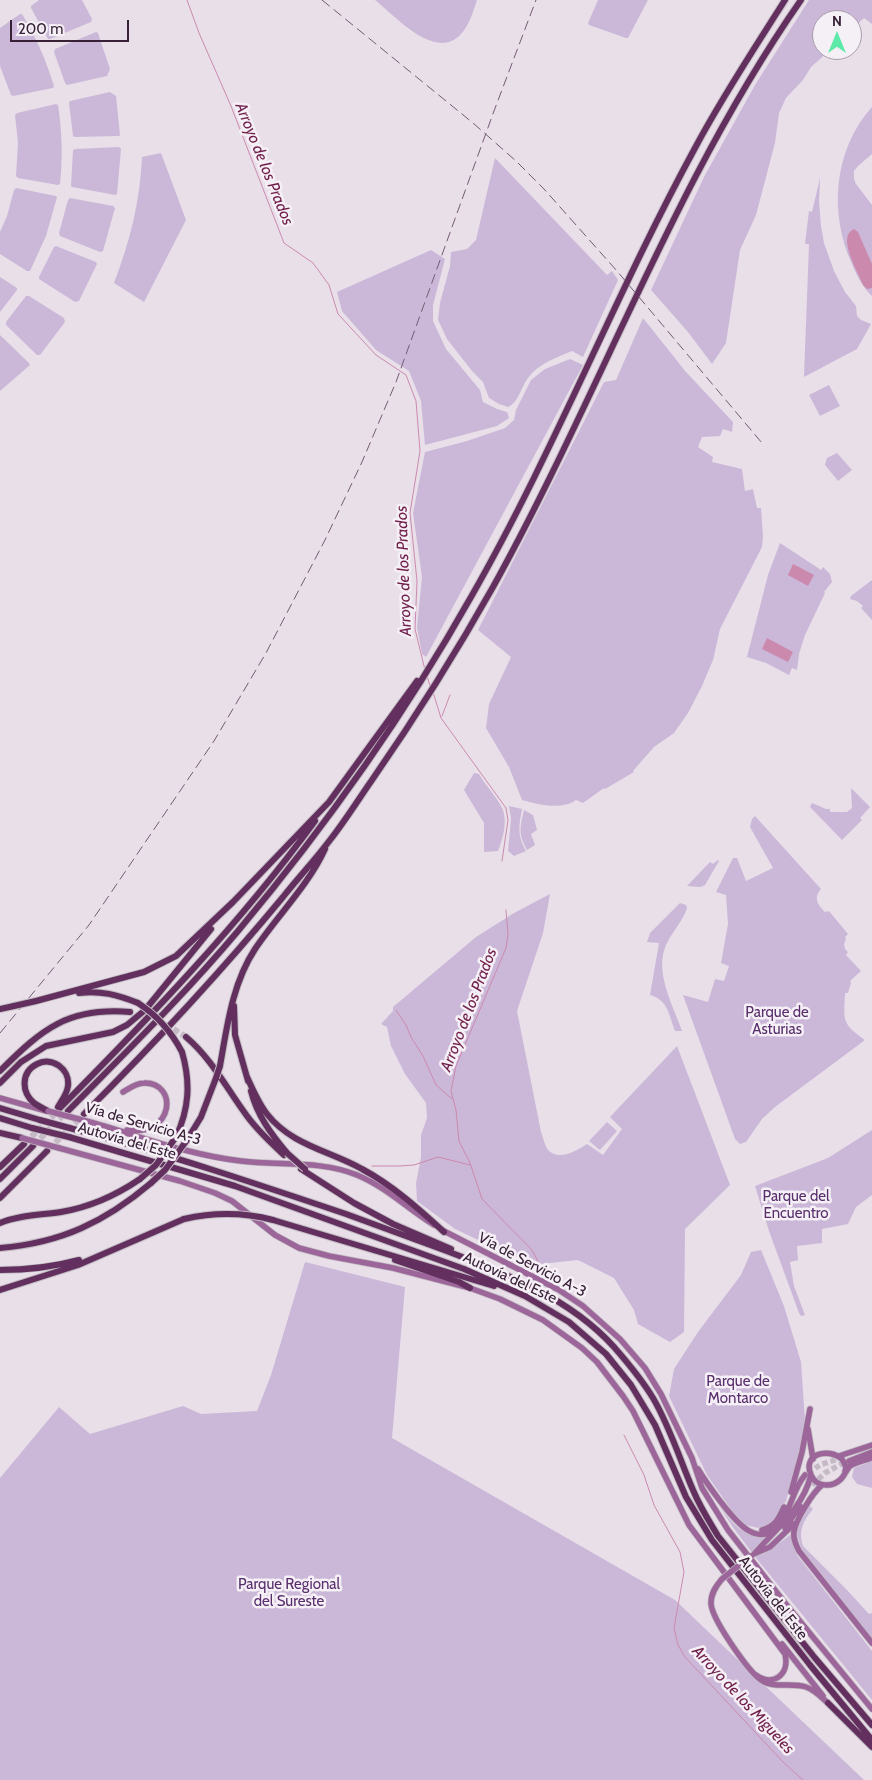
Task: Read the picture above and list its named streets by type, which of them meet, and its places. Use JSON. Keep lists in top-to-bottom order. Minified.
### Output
{"streets":{"highway":["Autovía del Este"],"main road":["Vía de Servicio A-3"]},"water":["Arroyo de los Prados","Arroyo de los Migueles"],"parks":["Parque de Asturias","Parque del Encuentro","Parque de Montarco","Parque Regional del Sureste"],"scale_bar":"200 m","north":"top"}
